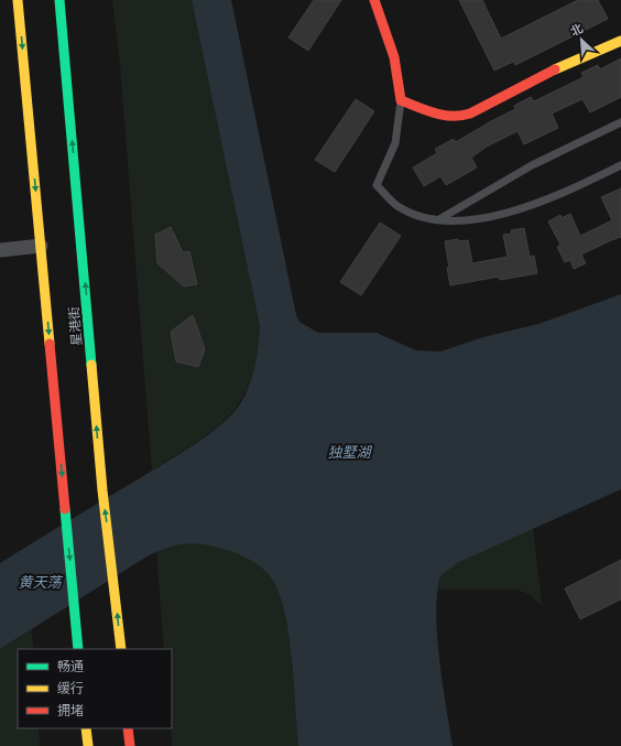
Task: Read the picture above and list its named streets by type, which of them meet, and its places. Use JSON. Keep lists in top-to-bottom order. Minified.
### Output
{"streets":{"main road":["星港街"]},"water":["独墅湖","黄天荡"],"legend":["畅通","缓行","拥堵"],"north":"top left"}
